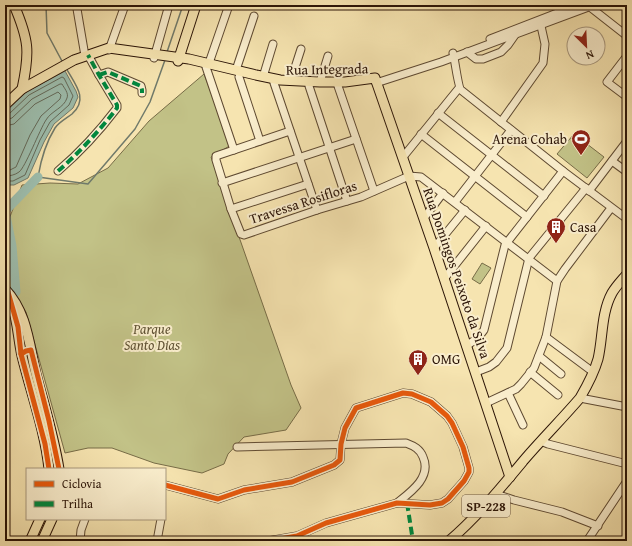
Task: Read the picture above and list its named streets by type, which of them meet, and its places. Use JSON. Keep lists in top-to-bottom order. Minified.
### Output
{"streets":{"main road":["Rua Integrada","Rua Domingos Peixoto da Silva","SP-228"],"street":["Travessa Rosifloras"]},"crossings":[["Rua Integrada","Rua Domingos Peixoto da Silva"],["Travessa Rosifloras","Rua Domingos Peixoto da Silva"],["Rua Domingos Peixoto da Silva","SP-228"]],"parks":["Parque Santo Dias"],"places":{"sports":["Arena Cohab"],"building":["Casa","OMG"]},"legend":["Ciclovia","Trilha"],"north":"bottom right"}
